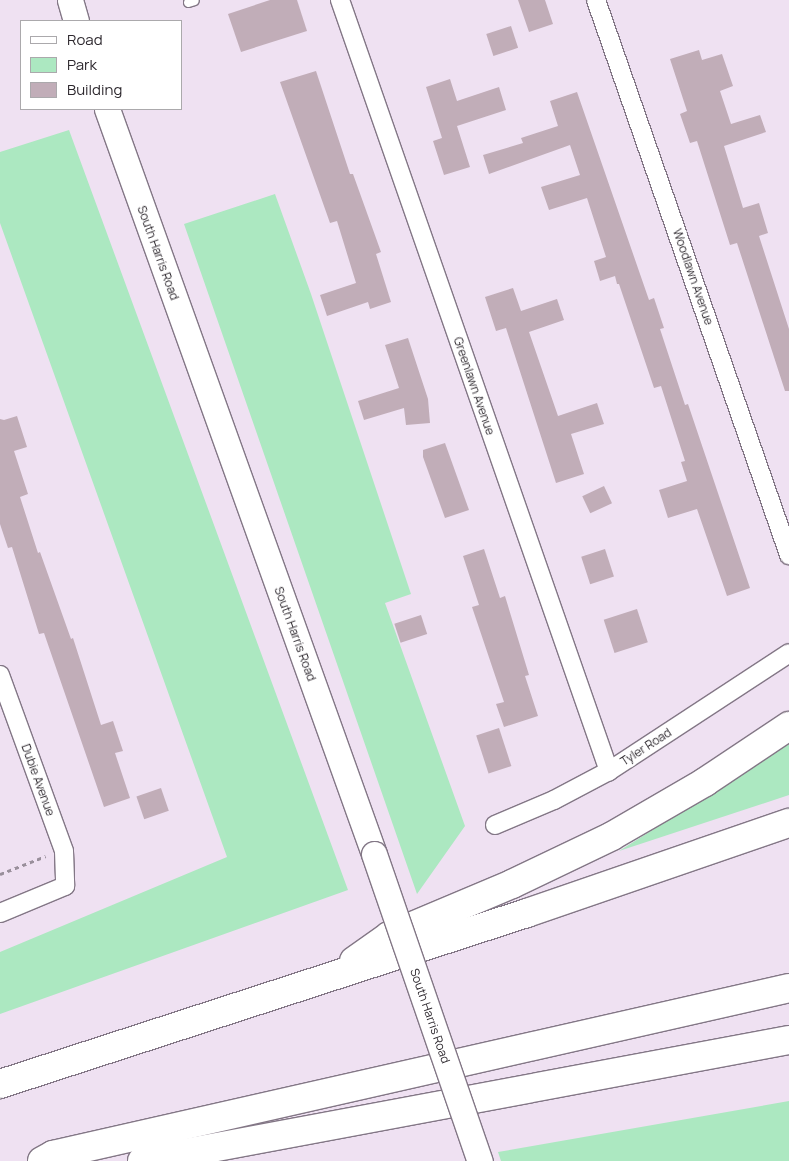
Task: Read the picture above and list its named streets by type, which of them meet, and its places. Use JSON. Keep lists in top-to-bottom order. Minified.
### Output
{"streets":{"main road":["South Harris Road"],"street":["Woodlawn Avenue","Greenlawn Avenue","Tyler Road","Dubie Avenue"]},"crossings":[["Greenlawn Avenue","Tyler Road"]],"legend":["Road","Park","Building"]}
